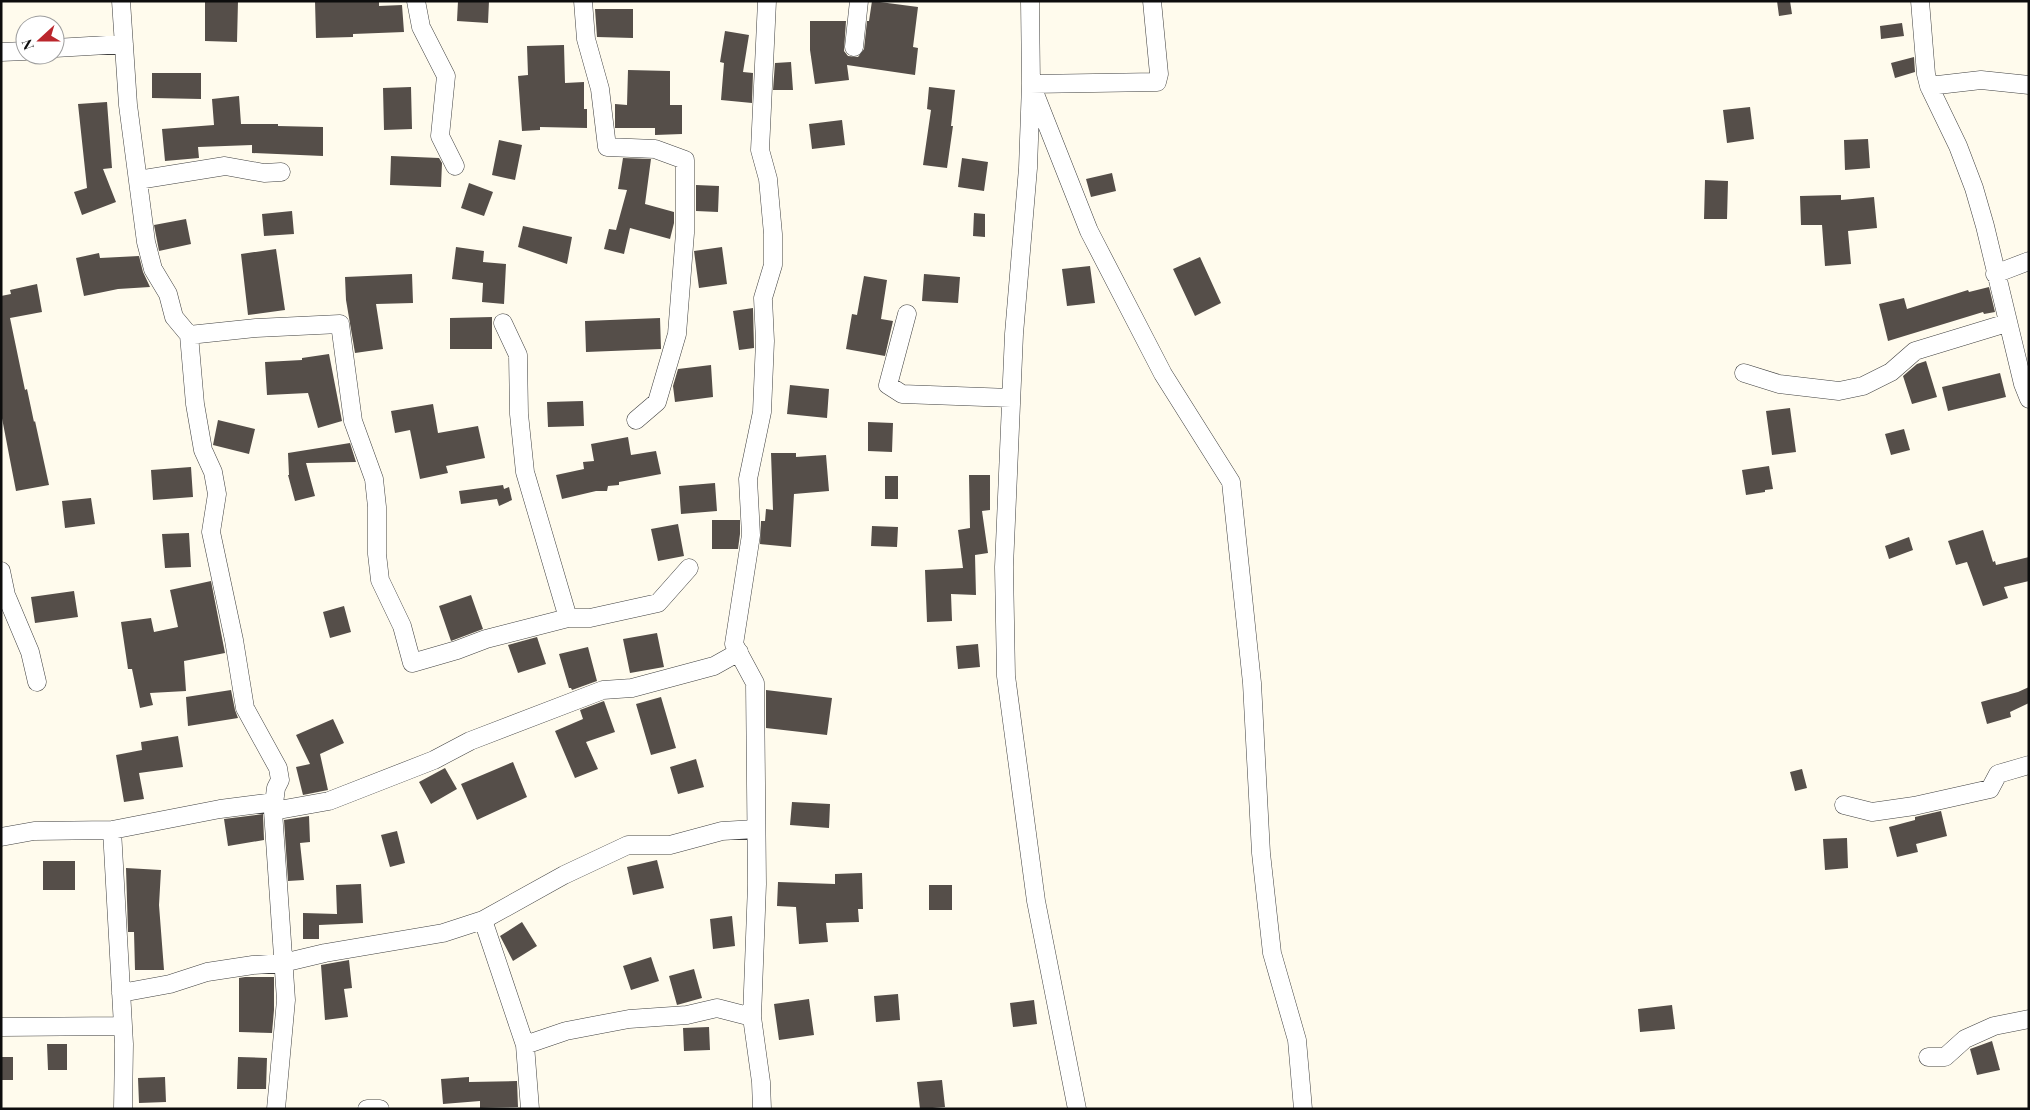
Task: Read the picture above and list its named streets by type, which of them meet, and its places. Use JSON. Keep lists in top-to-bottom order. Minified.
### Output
{"north":"left"}
